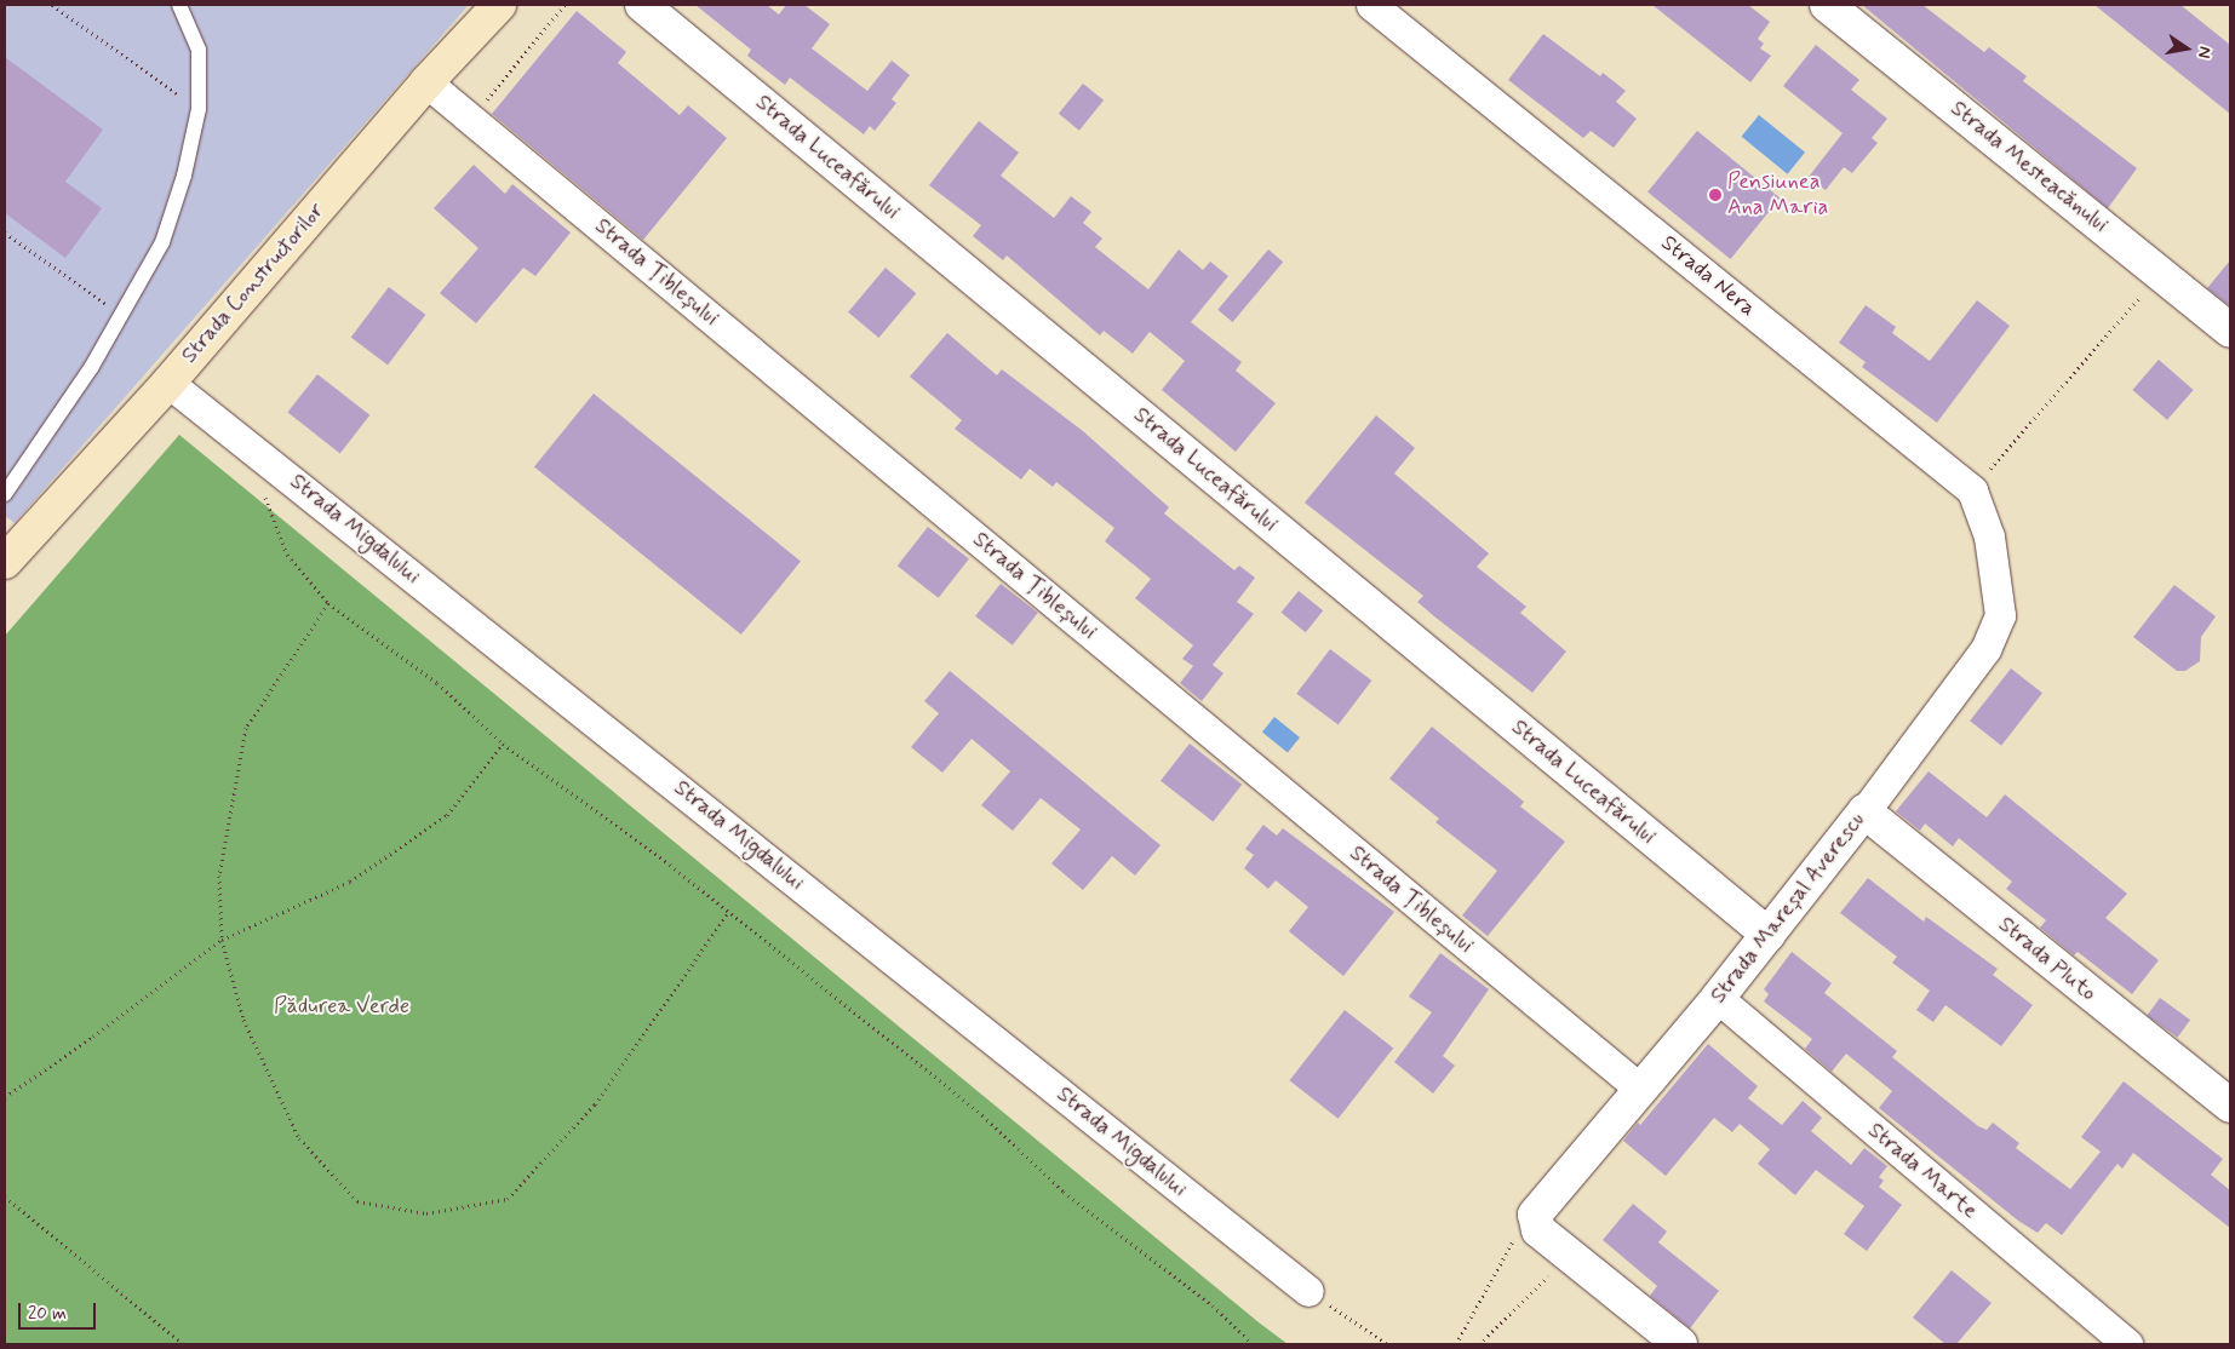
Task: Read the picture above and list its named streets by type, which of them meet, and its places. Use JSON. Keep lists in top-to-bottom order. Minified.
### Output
{"streets":{"main road":["Strada Constructorilor"],"street":["Strada Luceafărului","Strada Mesteacănului","Strada Țibleșului","Strada Nera","Strada Migdalului","Strada Mareșal Averescu","Strada Pluto","Strada Marte"]},"crossings":[["Strada Luceafărului","Strada Mareșal Averescu"],["Strada Țibleșului","Strada Constructorilor"],["Strada Țibleșului","Strada Mareșal Averescu"],["Strada Nera","Strada Mareșal Averescu"],["Strada Constructorilor","Strada Migdalului"],["Strada Mareșal Averescu","Strada Pluto"],["Strada Mareșal Averescu","Strada Marte"]],"parks":["Pădurea Verde"],"places":["Pensiunea Ana Maria"],"scale_bar":"20 m","north":"right"}
